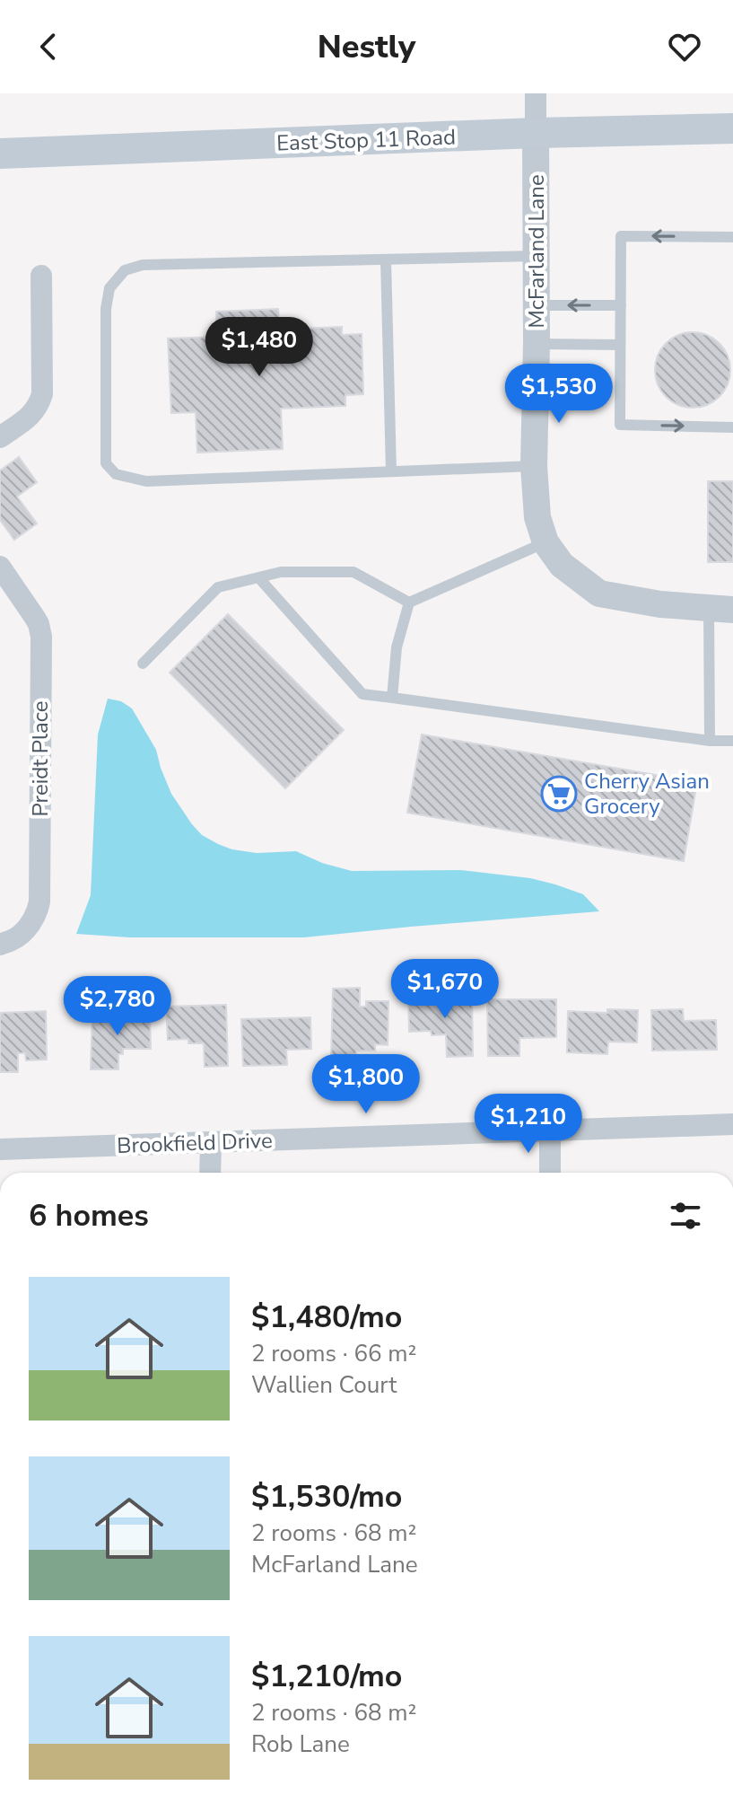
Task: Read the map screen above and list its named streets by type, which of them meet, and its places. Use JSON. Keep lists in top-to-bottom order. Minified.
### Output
{"streets":{"main road":["East Stop 11 Road"],"street":["McFarland Lane","Preidt Place","Brookfield Drive"]},"crossings":[["East Stop 11 Road","McFarland Lane"]],"places":{"supermarket":["Cherry Asian Grocery"]},"page":{"header":"Nestly","price":["$1,480","$1,530","$1,670","$2,780","$1,800","$1,210"],"heading":"6 homes","list":[{"name":"$1,480/mo","note":"2 rooms · 66 m² · Wallien Court"},{"name":"$1,530/mo","note":"2 rooms · 68 m² · McFarland Lane"},{"name":"$1,210/mo","note":"2 rooms · 68 m² · Rob Lane"}]}}
